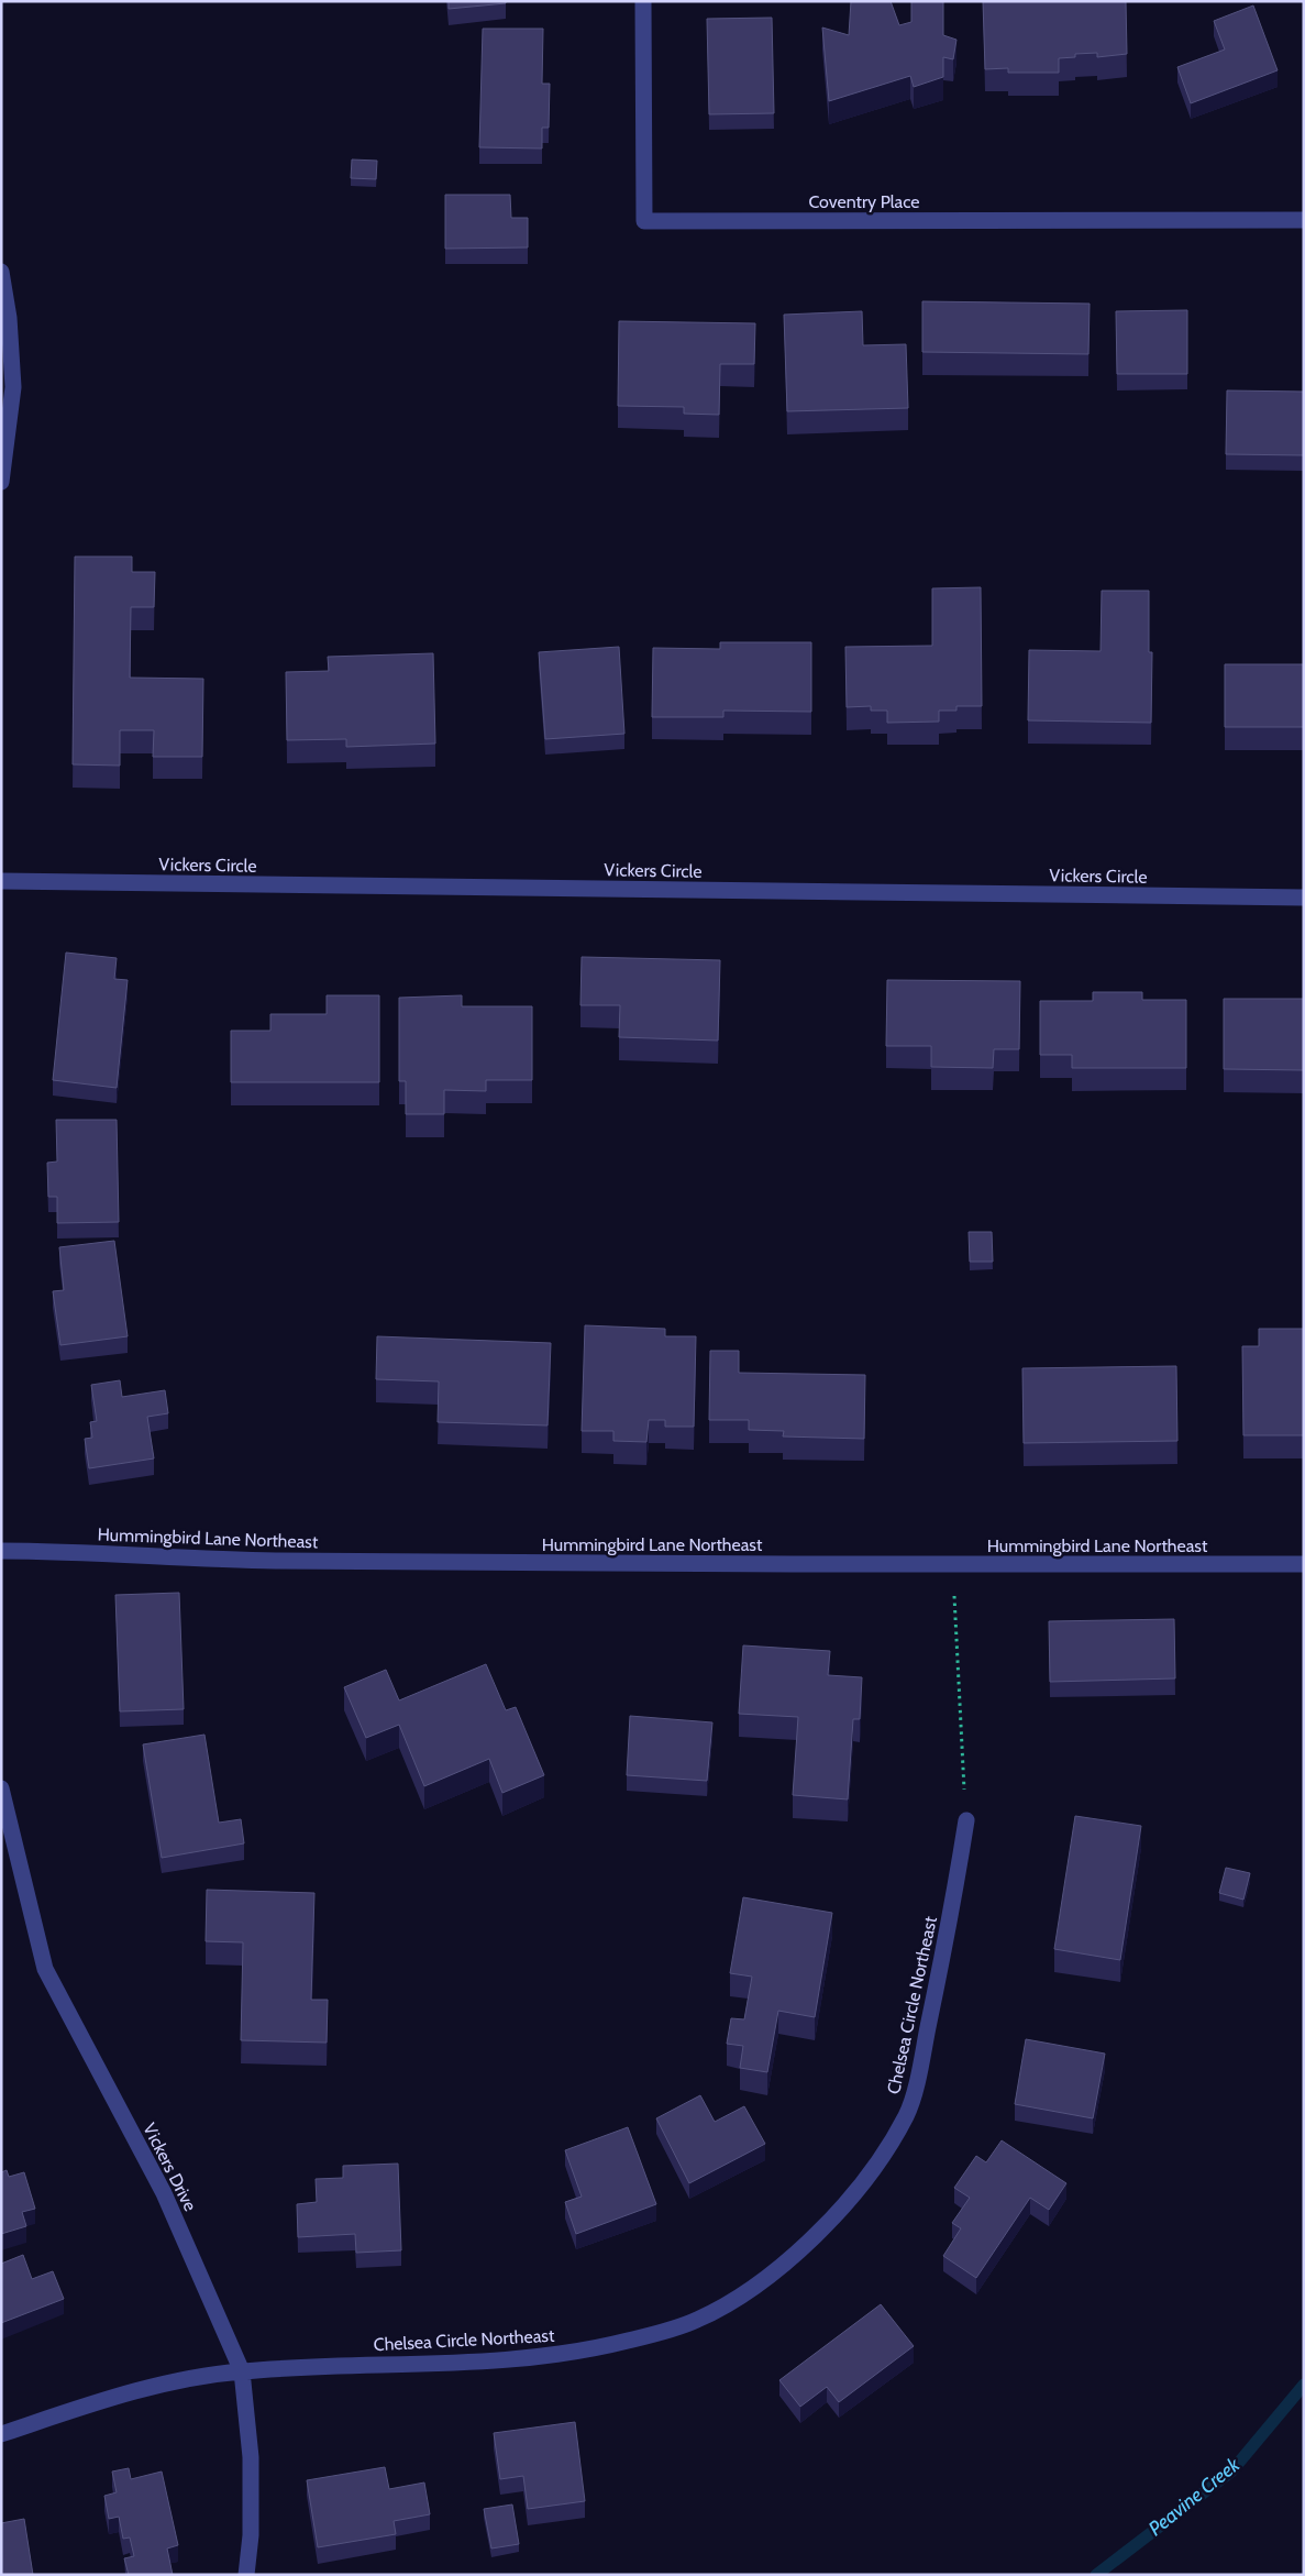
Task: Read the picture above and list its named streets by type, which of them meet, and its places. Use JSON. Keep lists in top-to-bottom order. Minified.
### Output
{"streets":{"street":["Coventry Place","Vickers Circle","Hummingbird Lane Northeast","Chelsea Circle Northeast","Vickers Drive"]},"crossings":[["Chelsea Circle Northeast","Vickers Drive"]],"water":["Peavine Creek"]}
